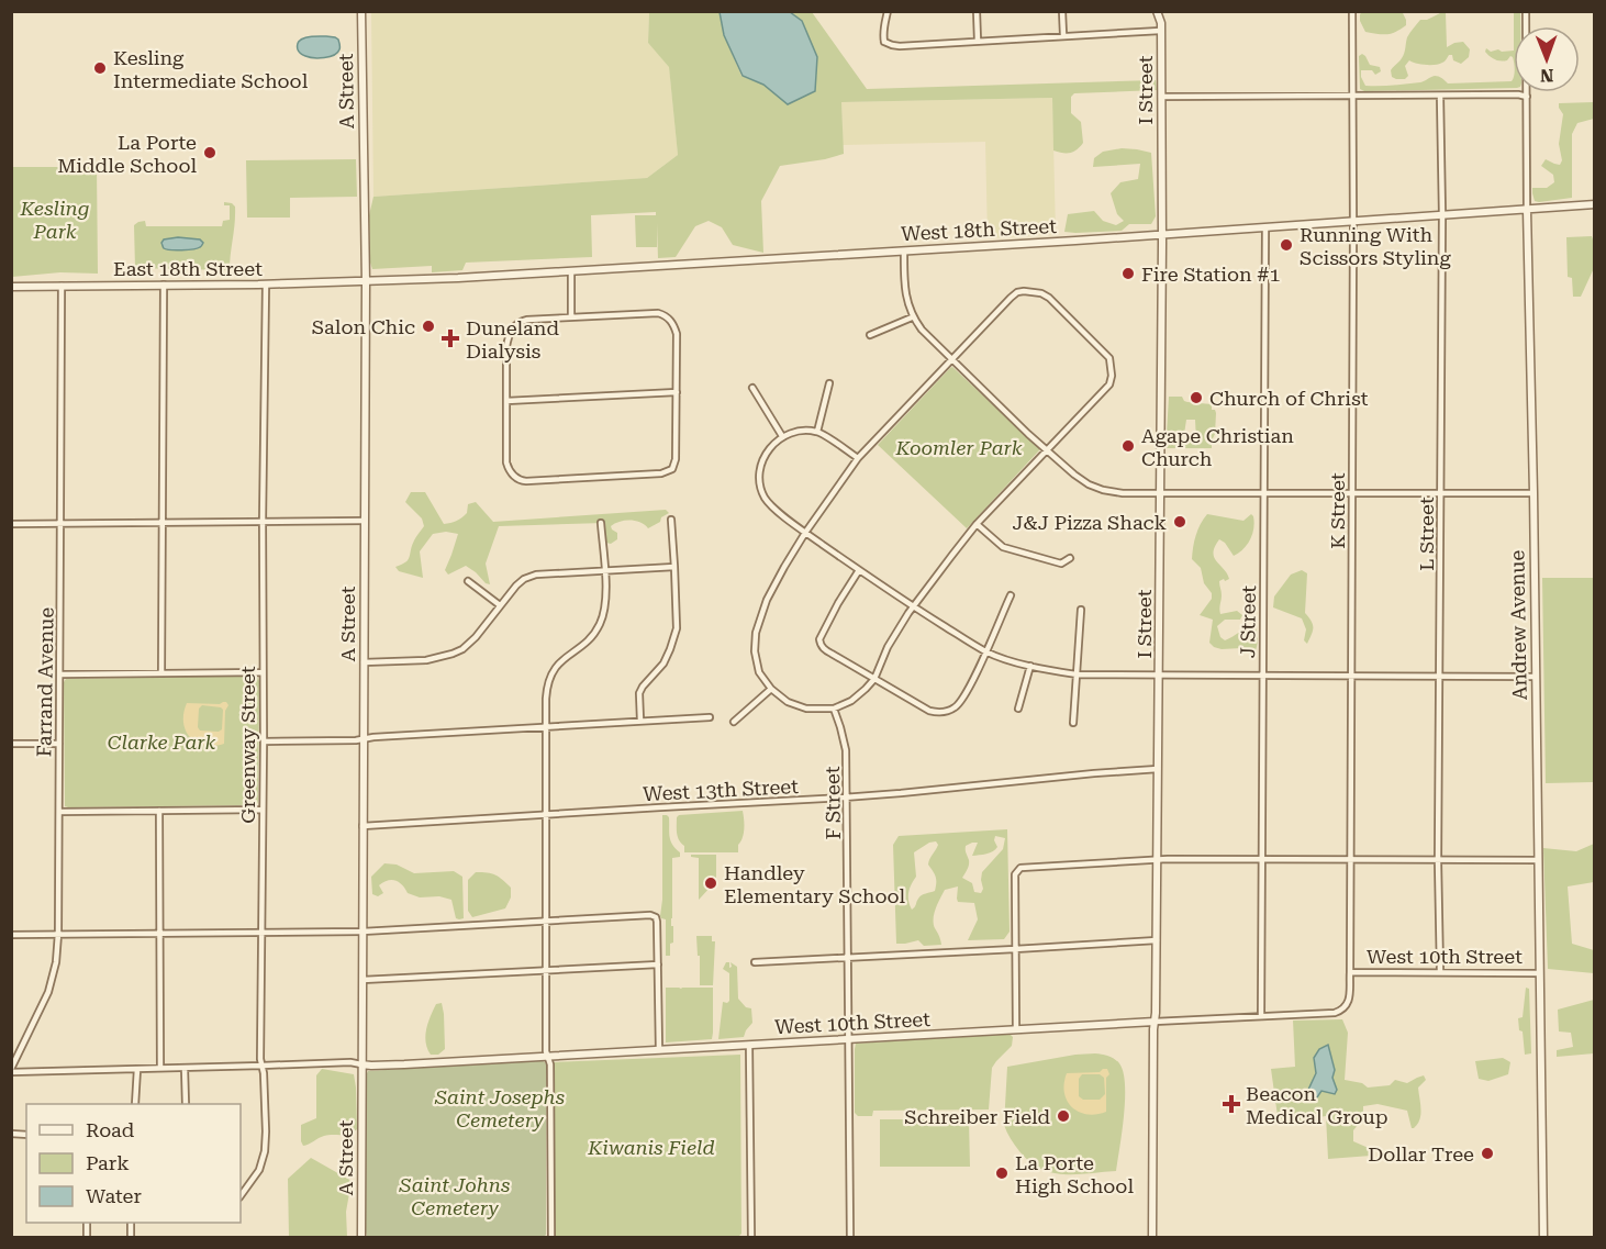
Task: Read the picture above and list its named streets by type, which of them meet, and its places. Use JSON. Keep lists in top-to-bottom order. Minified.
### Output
{"streets":{"street":["I Street","A Street","West 18th Street","East 18th Street","K Street","L Street","J Street","Andrew Avenue","Farrand Avenue","Greenway Street","West 13th Street","F Street","West 10th Street"]},"crossings":[["I Street","West 18th Street"],["I Street","West 13th Street"],["I Street","West 10th Street"],["A Street","West 18th Street"],["A Street","East 18th Street"],["A Street","West 13th Street"],["A Street","West 10th Street"],["West 18th Street","East 18th Street"],["West 18th Street","K Street"],["West 18th Street","L Street"],["West 18th Street","J Street"],["West 18th Street","Andrew Avenue"],["East 18th Street","Farrand Avenue"],["East 18th Street","Greenway Street"],["K Street","West 10th Street"],["L Street","West 10th Street"],["J Street","West 10th Street"],["Andrew Avenue","West 10th Street"],["West 13th Street","F Street"],["F Street","West 10th Street"]],"parks":["Kesling Park","Koomler Park","Clarke Park","Saint Josephs Cemetery","Kiwanis Field","Saint Johns Cemetery"],"places":{"other":["Kesling Intermediate School","La Porte Middle School","Running With Scissors Styling","Fire Station #1","Salon Chic","Church of Christ","Agape Christian Church","J&J Pizza Shack","Handley Elementary School","Schreiber Field","Dollar Tree","La Porte High School"],"health":["Duneland Dialysis","Beacon Medical Group"]},"legend":["Road","Park","Water"],"north":"bottom"}
